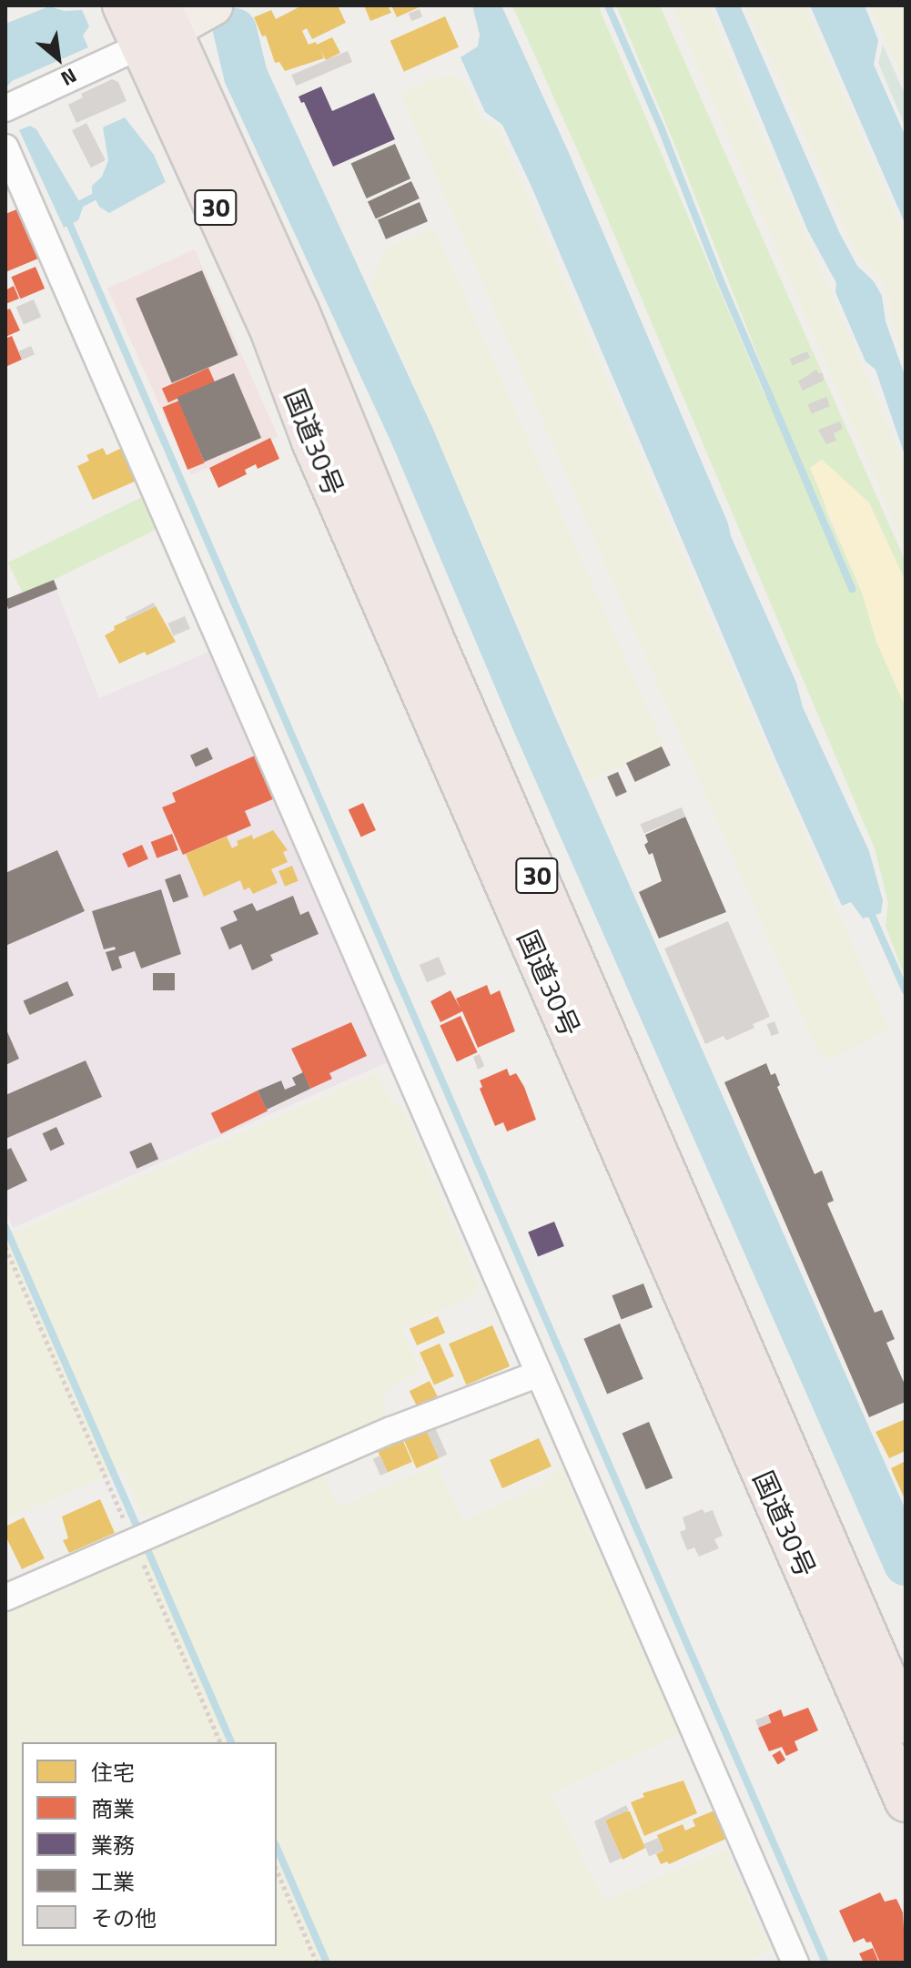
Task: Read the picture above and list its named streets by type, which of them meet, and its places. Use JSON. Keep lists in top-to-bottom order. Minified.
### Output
{"streets":{"highway":["30","国道30号"]},"legend":["住宅","商業","業務","工業","その他"],"north":"bottom right"}
